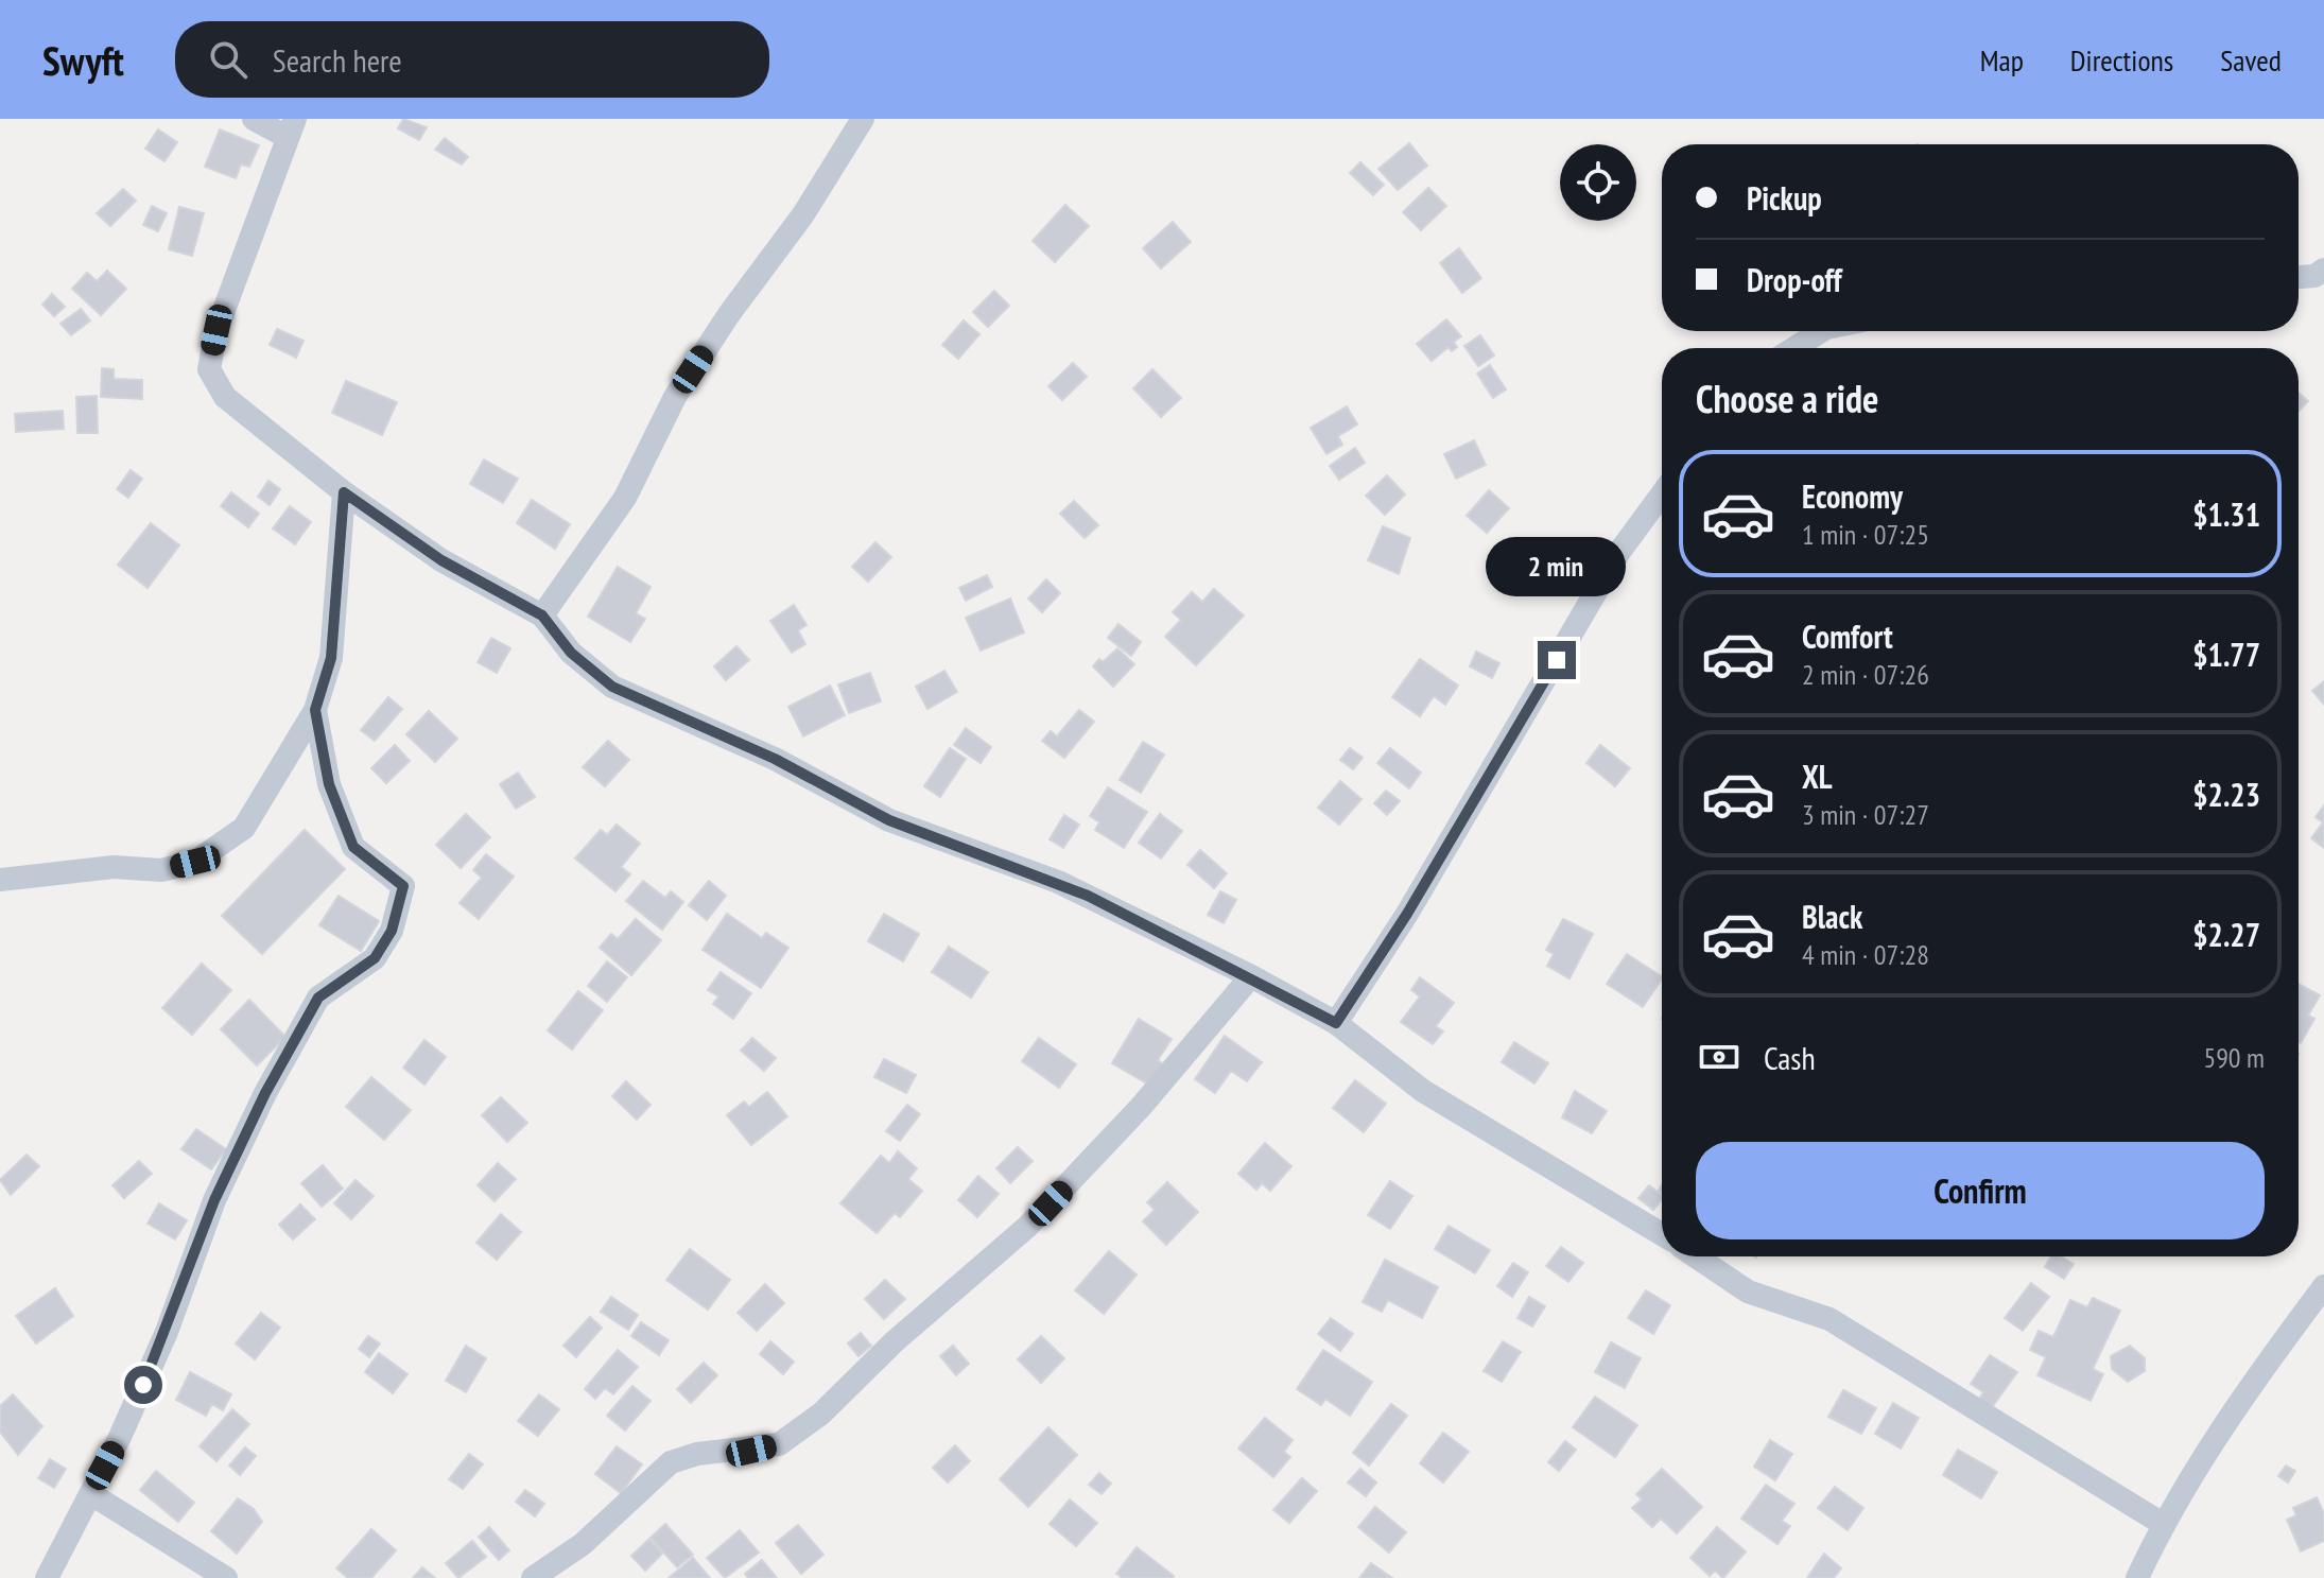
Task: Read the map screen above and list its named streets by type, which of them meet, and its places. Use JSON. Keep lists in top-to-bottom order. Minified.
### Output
{"page":{"header":"Swyft","search":"Search here","nav":["Map","Directions","Saved"],"banner":["Pickup","Drop-off"],"heading":"Choose a ride","list":[{"name":"Economy","note":"1 min · 07:25","value":"$1.31"},{"name":"Comfort","note":"2 min · 07:26","value":"$1.77"},{"name":"XL","note":"3 min · 07:27","value":"$2.23"},{"name":"Black","note":"4 min · 07:28","value":"$2.27"}],"bubble":"2 min","pay":["Cash","590 m"],"buttons":"Confirm"}}
